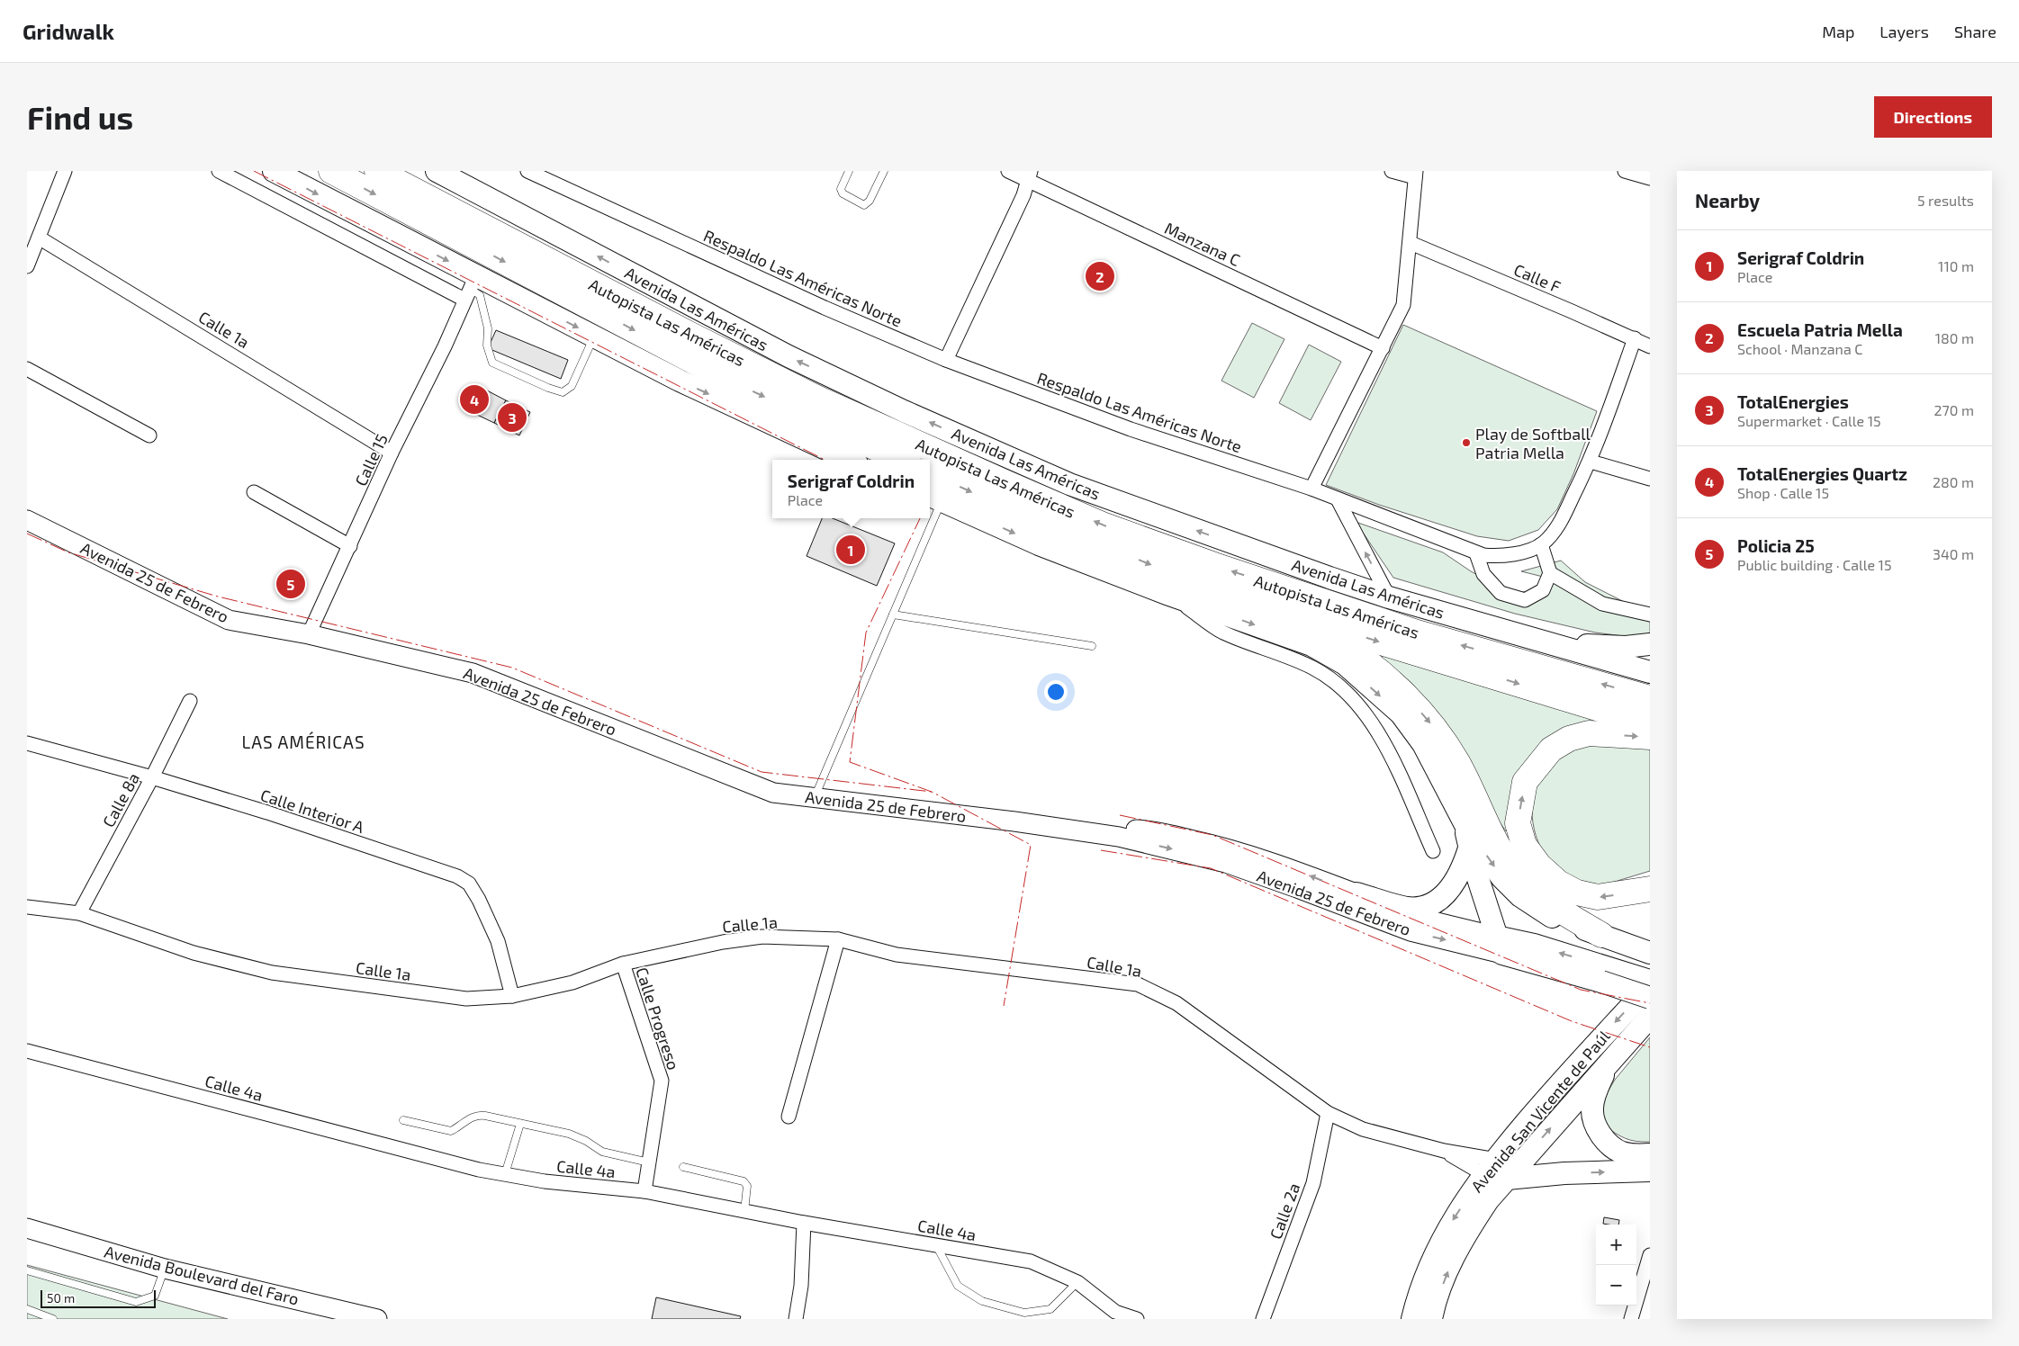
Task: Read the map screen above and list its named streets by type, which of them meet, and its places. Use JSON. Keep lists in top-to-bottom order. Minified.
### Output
{"streets":{"highway":["Autopista Las Américas"],"main road":["Avenida Las Américas","Avenida 25 de Febrero","Avenida San Vicente de Paúl","Avenida Boulevard del Faro"],"street":["Manzana C","Respaldo Las Américas Norte","Calle F","Calle 1a","Calle 15","Calle 8a","Calle Interior A","Calle Progreso","Calle 4a","Calle 2a"]},"crossings":[["Respaldo Las Américas Norte","Calle F"],["Calle 1a","Calle 15"],["Calle 1a","Calle 8a"],["Calle 1a","Calle Interior A"],["Calle 1a","Calle Progreso"],["Calle 1a","Avenida San Vicente de Paúl"],["Calle 1a","Calle 2a"],["Calle 15","Avenida 25 de Febrero"],["Calle 8a","Calle Interior A"],["Calle Progreso","Calle 4a"]],"districts":["LAS AMÉRICAS"],"places":["Play de Softball Patria Mella"],"scale_bar":"50 m","page":{"header":"Gridwalk","nav":["Map","Layers","Share"],"buttons":"Directions","title":"Find us","heading":["Nearby","5 results"],"list":[{"mark":"1","name":"Serigraf Coldrin","note":"Place","value":"110 m"},{"mark":"2","name":"Escuela Patria Mella","note":"School · Manzana C","value":"180 m"},{"mark":"3","name":"TotalEnergies","note":"Supermarket · Calle 15","value":"270 m"},{"mark":"4","name":"TotalEnergies Quartz","note":"Shop · Calle 15","value":"280 m"},{"mark":"5","name":"Policia 25","note":"Public building · Calle 15","value":"340 m"}],"pins":["2","4","3","1","5"],"popup":["Serigraf Coldrin","Place"],"map_buttons":["+","−"],"scale":"50 m"}}
